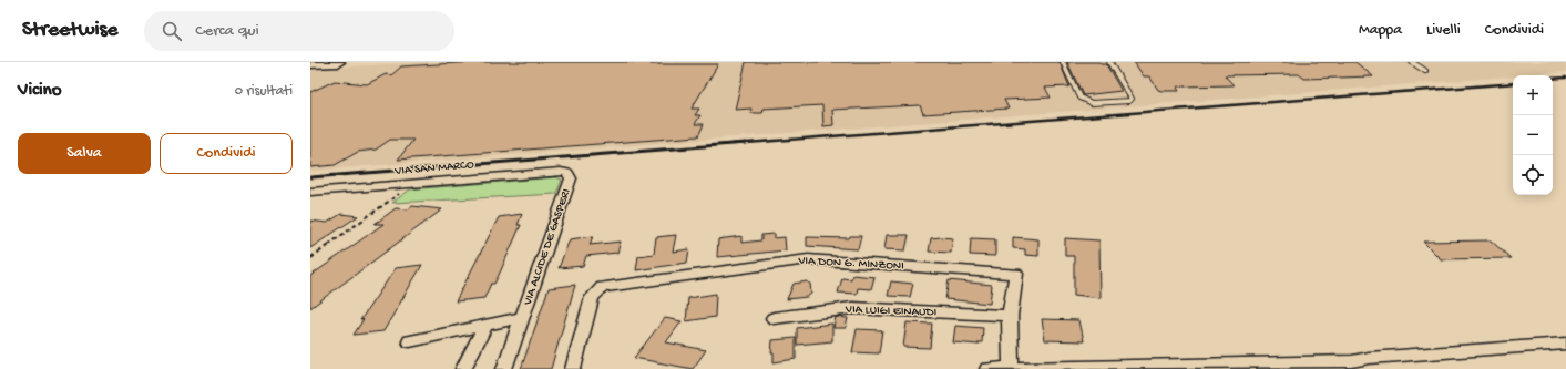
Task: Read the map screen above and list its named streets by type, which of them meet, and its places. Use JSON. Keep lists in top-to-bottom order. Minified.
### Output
{"streets":{"street":["VIA SAN MARCO","VIA ALCIDE DE GASPERI","VIA DON G. MINZONI","VIA LUIGI EINAUDI"]},"crossings":[["VIA SAN MARCO","VIA ALCIDE DE GASPERI"],["VIA DON G. MINZONI","VIA LUIGI EINAUDI"]],"page":{"header":"Streetwise","search":"Cerca qui","nav":["Mappa","Livelli","Condividi"],"heading":["Vicino","0 risultati"],"map_buttons":["+","−"],"buttons":["Salva","Condividi"]}}
